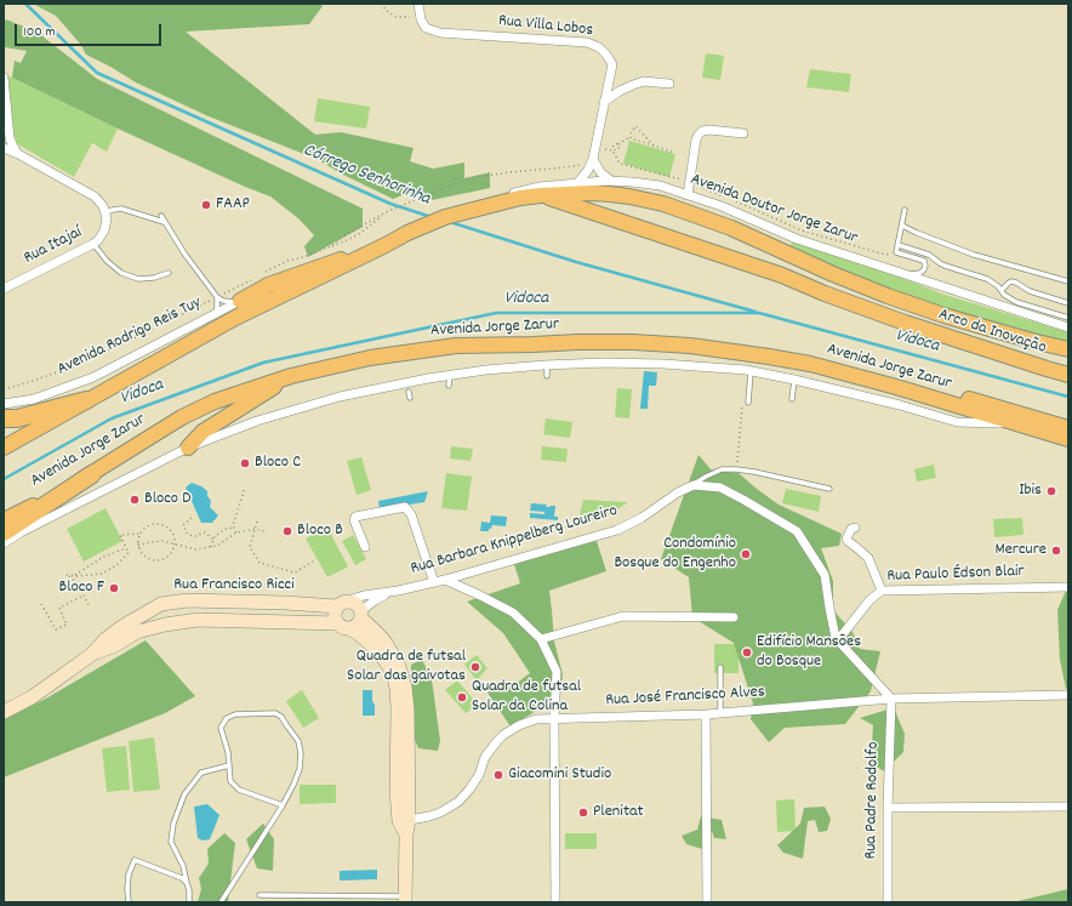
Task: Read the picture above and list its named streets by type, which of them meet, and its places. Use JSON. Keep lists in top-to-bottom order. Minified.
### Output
{"streets":{"main road":["Avenida Jorge Zarur","Arco da Inovação"],"street":["Rua Villa Lobos","Avenida Doutor Jorge Zarur","Rua Itajaí","Avenida Rodrigo Reis Tuy","Rua Barbara Knippelberg Loureiro","Rua Paulo Édson Blair","Rua Francisco Ricci","Rua José Francisco Alves","Rua Padre Rodolfo"]},"crossings":[["Rua Barbara Knippelberg Loureiro","Rua Francisco Ricci"],["Rua José Francisco Alves","Rua Padre Rodolfo"]],"water":["Córrego Senhorinha","Vidoca"],"places":["FAAP","Bloco C","Ibis","Bloco D","Bloco B","Mercure","Condomínio Bosque do Engenho","Bloco F","Edifício Mansões do Bosque","Quadra de futsal Solar das gaivotas","Quadra de futsal Solar da Colina","Giacomini Studio","Plenitat"],"scale_bar":"100 m"}
